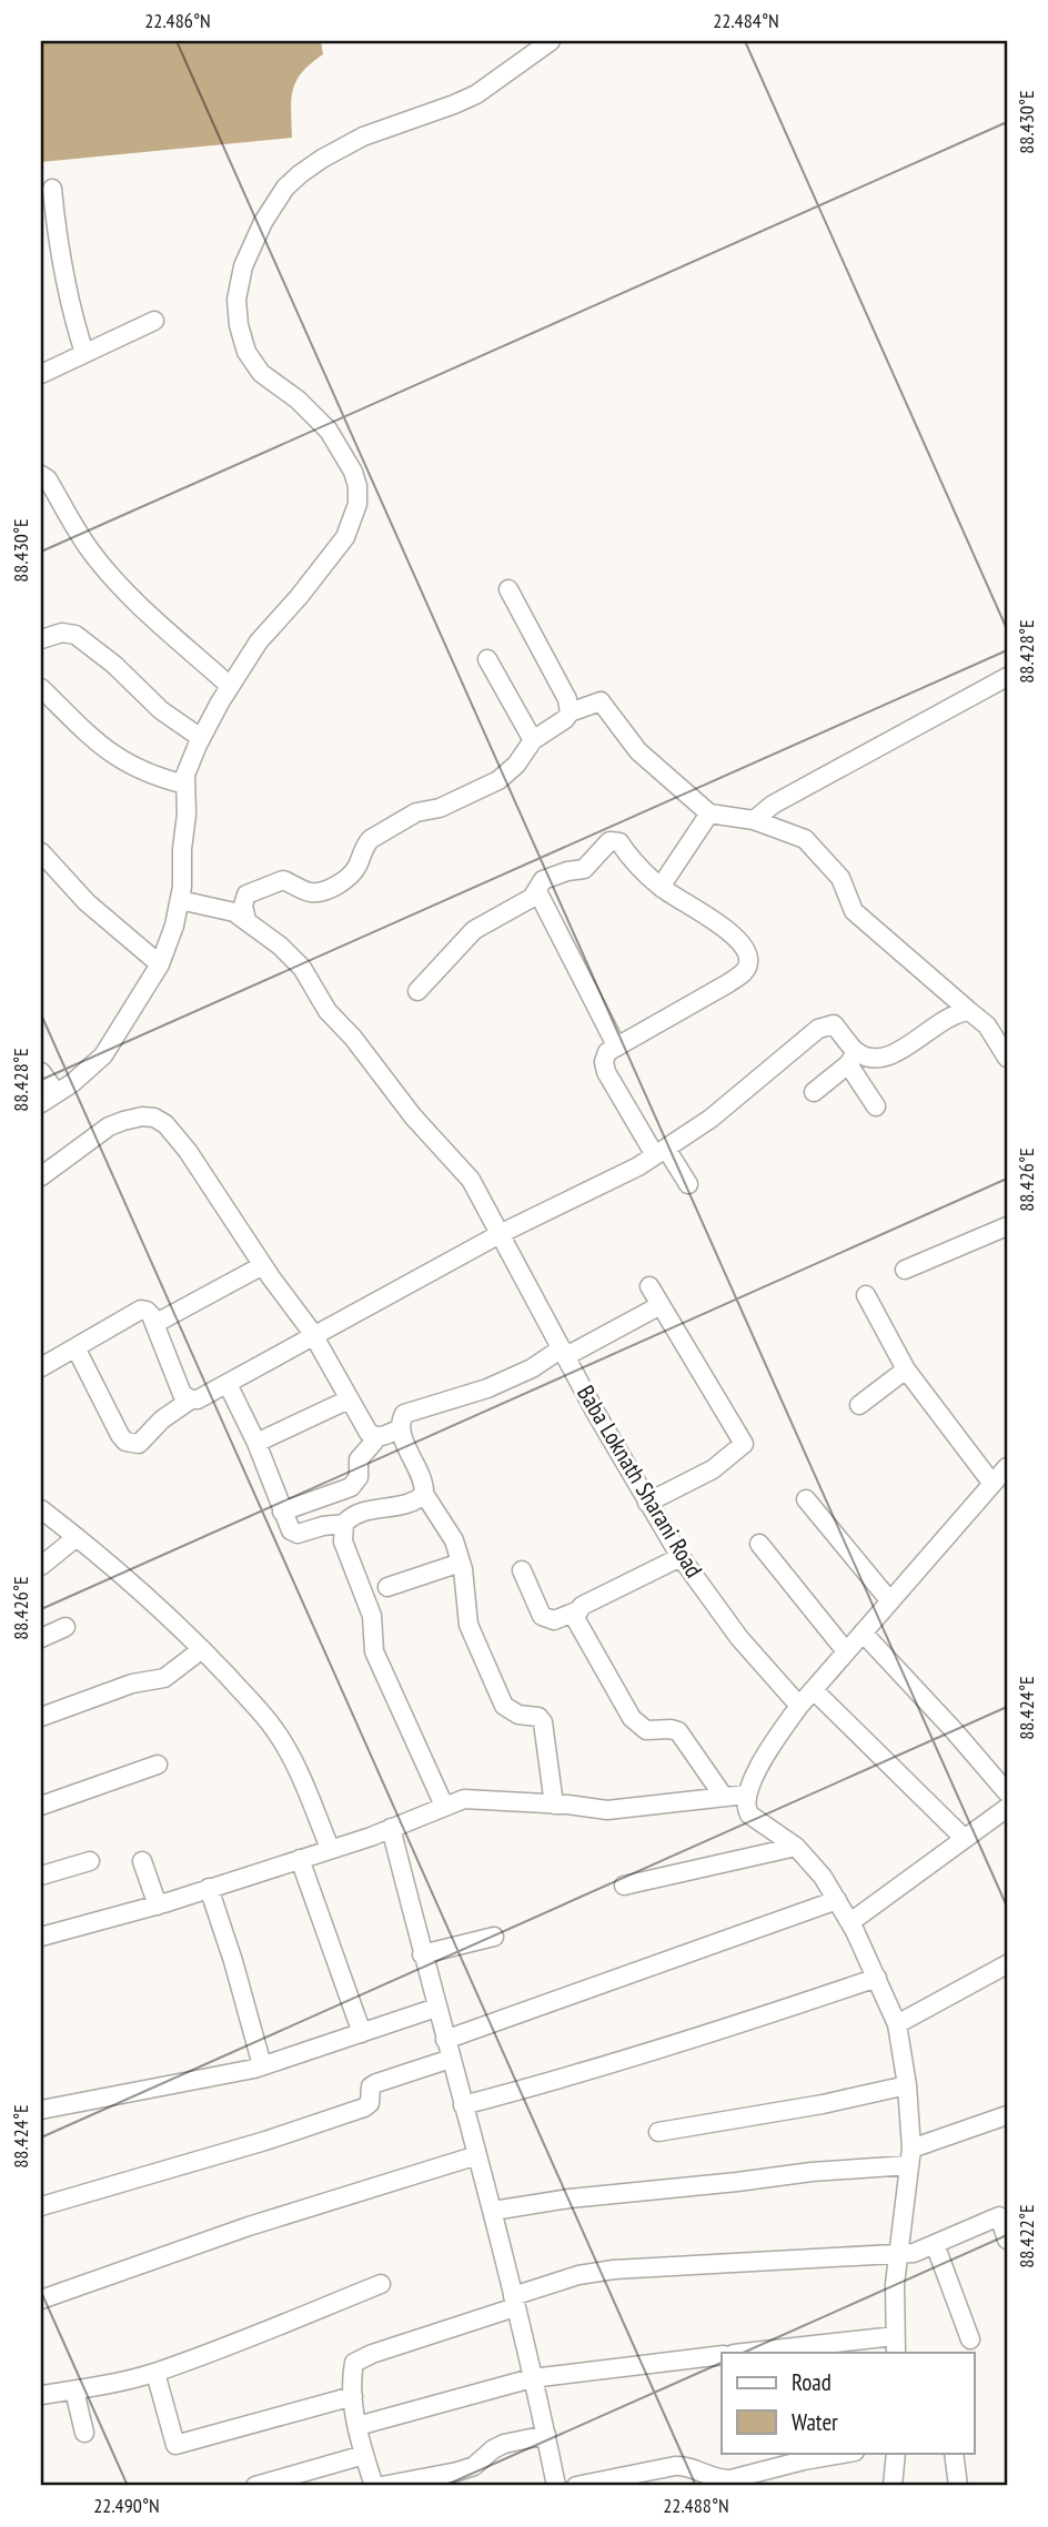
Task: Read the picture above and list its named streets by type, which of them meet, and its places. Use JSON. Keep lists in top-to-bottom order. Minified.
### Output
{"streets":{"street":["Baba Loknath Sharani Road"]},"legend":["Road","Water"],"coordinates":["22.486°N","22.484°N","88.430°E","88.428°E","88.426°E","88.424°E","88.422°E","22.490°N","22.488°N"]}
